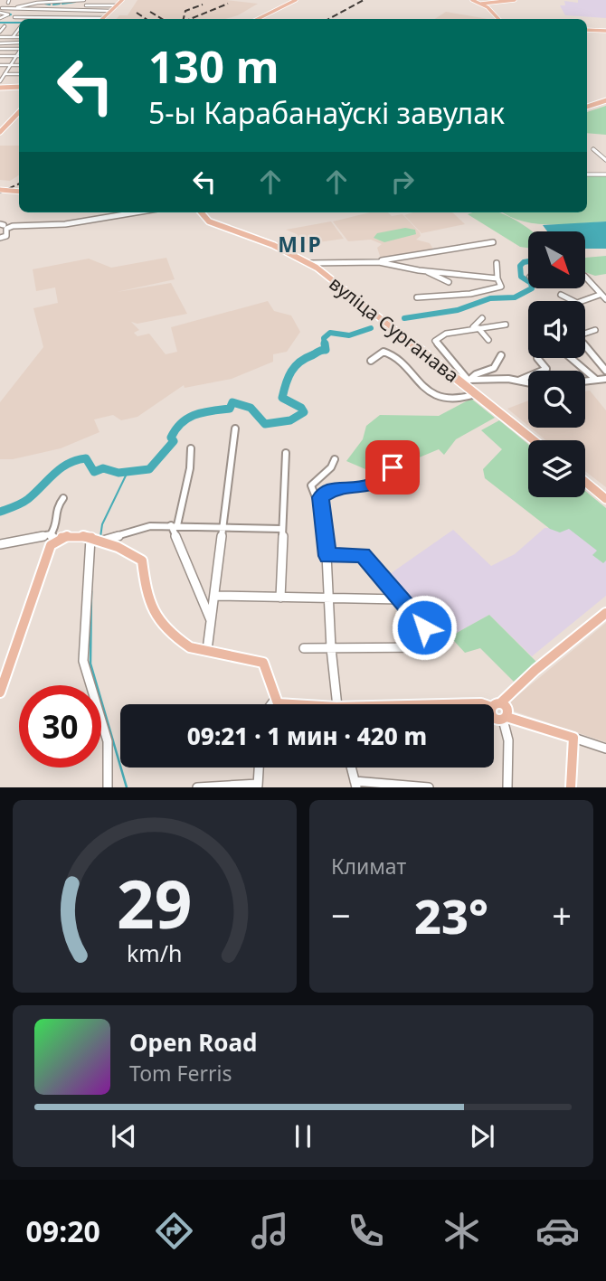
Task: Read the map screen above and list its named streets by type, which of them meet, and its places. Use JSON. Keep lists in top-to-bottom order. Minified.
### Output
{"streets":{"main road":["вуліца Сурганава"]},"districts":["МІР"],"north":"bottom right","page":{"turn":["130 m","5-ы Карабанаўскі завулак"],"limit":"30","trip":"09:21 · 1 мин · 420 m","tile":"Климат","heat":["−","23°","+"],"song":["Open Road","Tom Ferris"],"tabs":"09:20","gauge":["29","km/h"]}}
